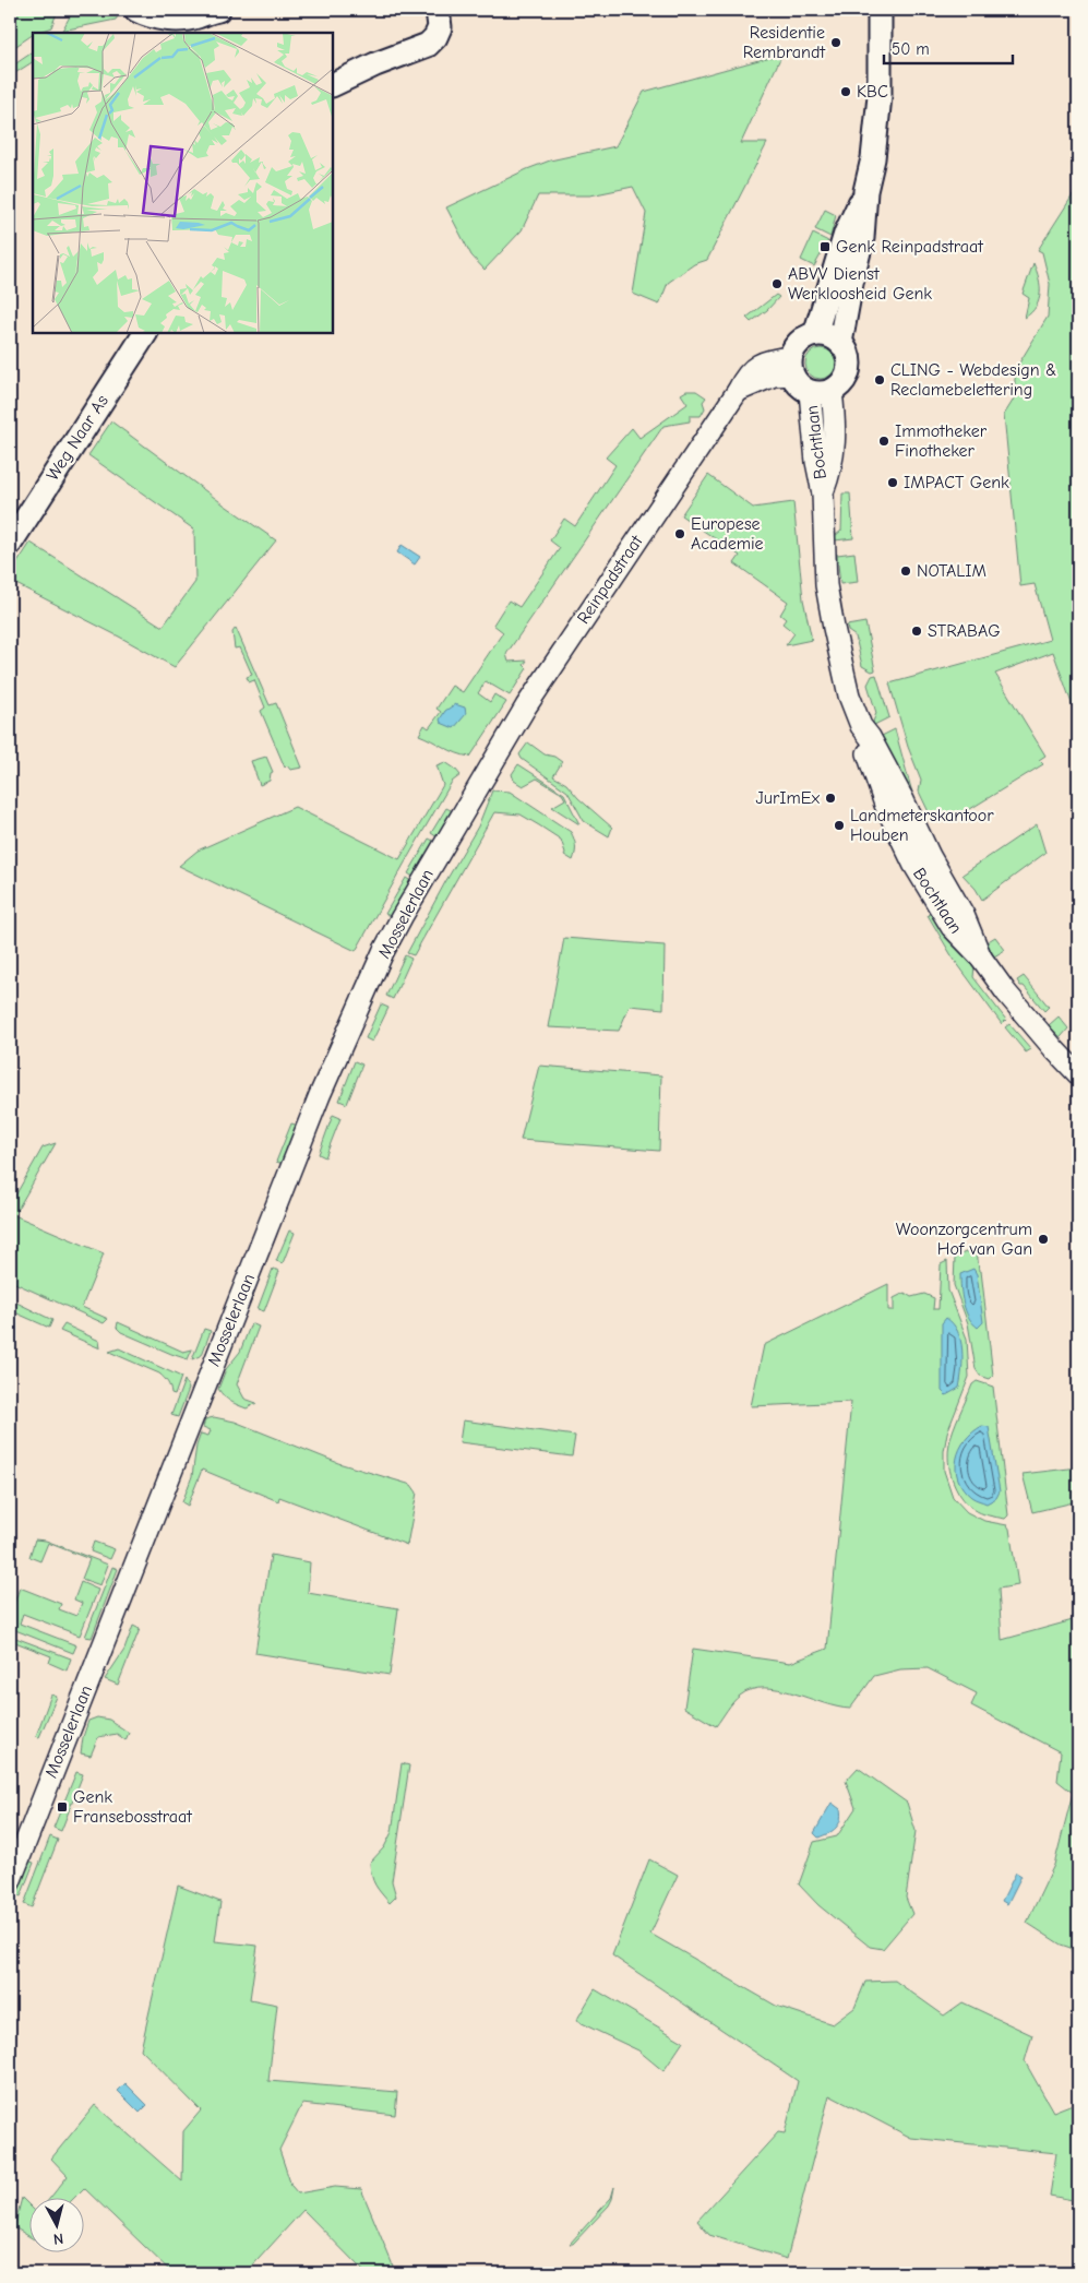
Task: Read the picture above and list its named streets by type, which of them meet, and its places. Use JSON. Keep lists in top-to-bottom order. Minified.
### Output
{"streets":{"main road":["Weg Naar As","Bochtlaan"],"street":["Reinpadstraat","Mosselerlaan"]},"crossings":[["Bochtlaan","Reinpadstraat"],["Reinpadstraat","Mosselerlaan"]],"places":{"other":["Residentie Rembrandt","KBC","ABVV Dienst Werkloosheid Genk","CLING - Webdesign & Reclamebelettering","Immotheker Finotheker","IMPACT Genk","Europese Academie","NOTALIM","STRABAG","JurImEx","Landmeterskantoor Houben","Woonzorgcentrum Hof van Gan"],"transit":["Genk Reinpadstraat","Genk Fransebosstraat"]},"scale_bar":"50 m","north":"bottom"}
